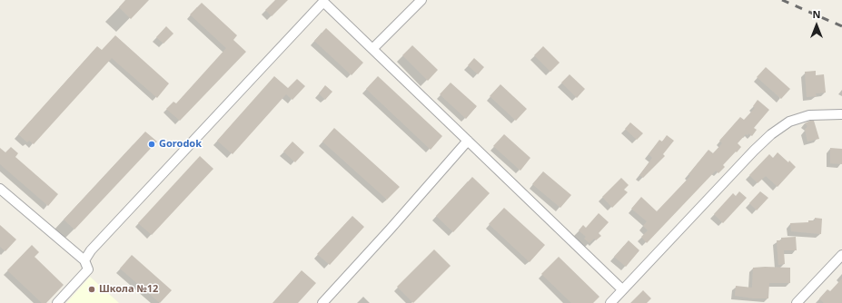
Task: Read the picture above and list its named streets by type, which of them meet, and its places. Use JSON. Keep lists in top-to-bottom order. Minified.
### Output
{"places":["Gorodok","Школа №12"],"north":"top"}
